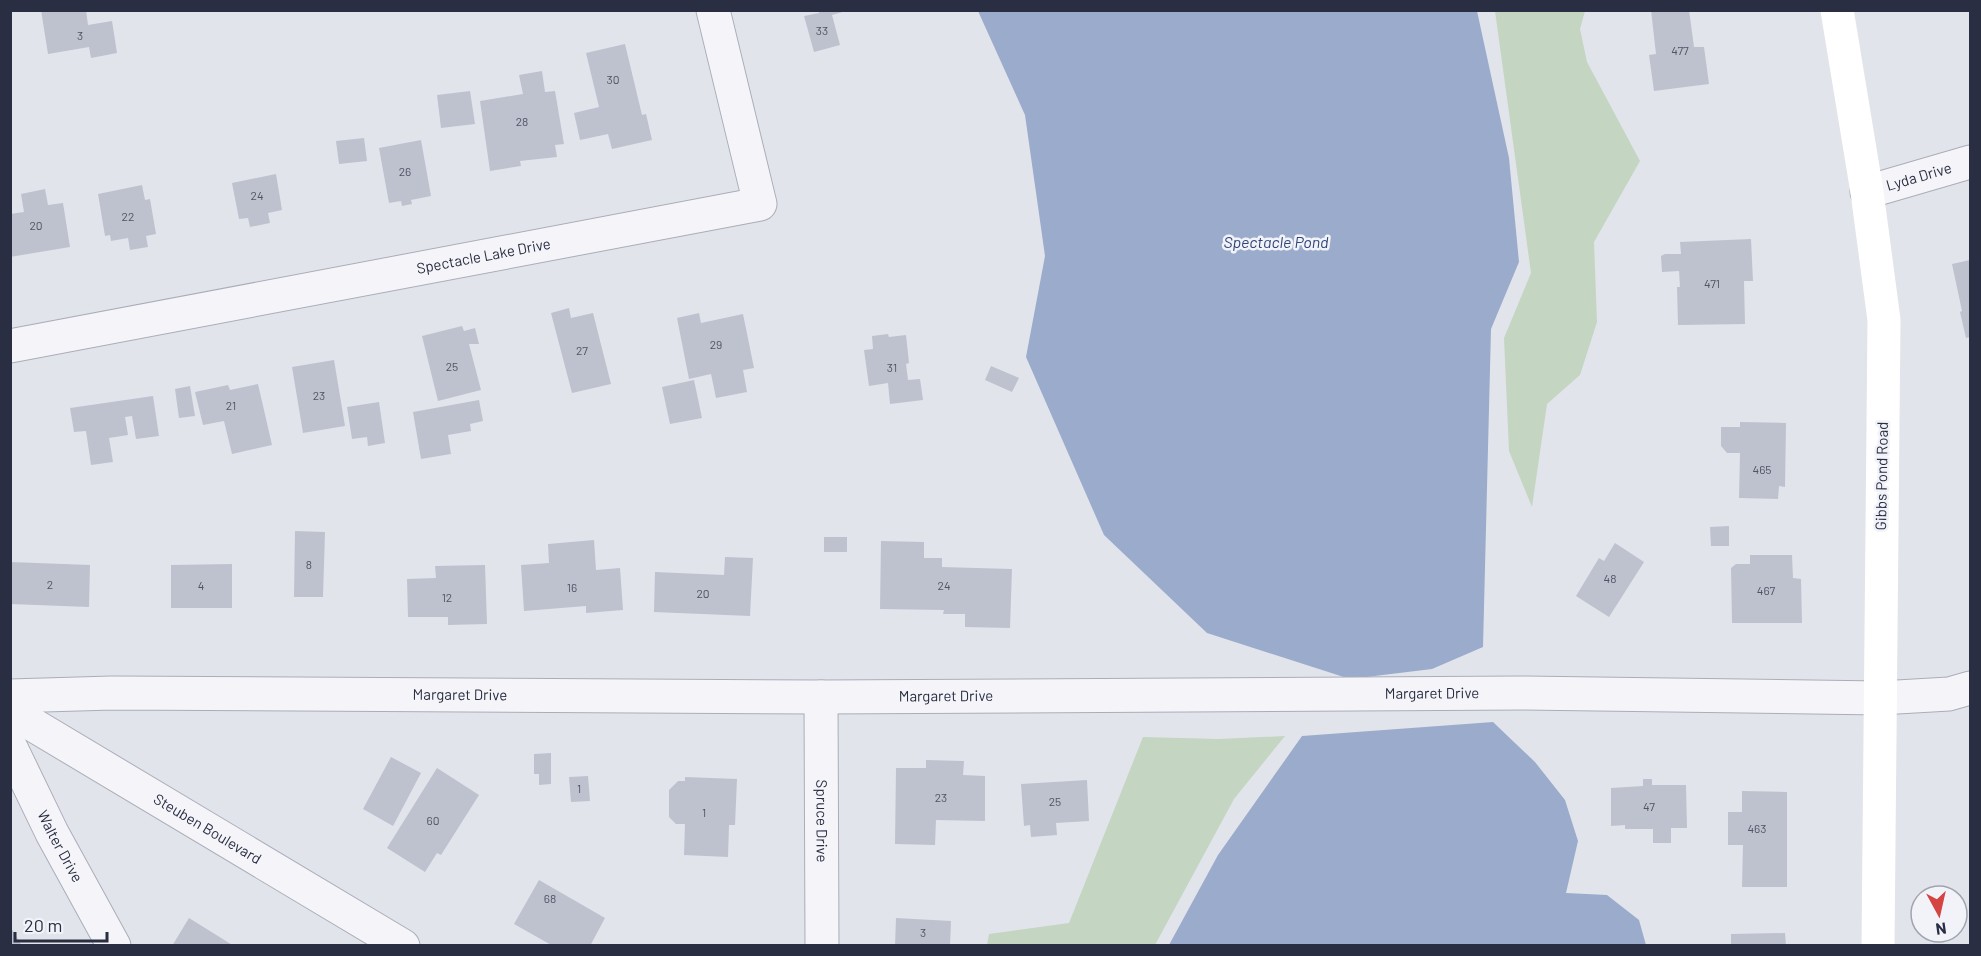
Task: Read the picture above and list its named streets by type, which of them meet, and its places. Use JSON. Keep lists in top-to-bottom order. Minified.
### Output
{"streets":{"street":["Lyda Drive","Spectacle Lake Drive","Gibbs Pond Road","Margaret Drive","Spruce Drive","Steuben Boulevard","Walter Drive"]},"crossings":[["Lyda Drive","Gibbs Pond Road"],["Gibbs Pond Road","Margaret Drive"],["Margaret Drive","Spruce Drive"]],"water":["Spectacle Pond"],"house_numbers":["33","3","477","30","28","26","24","22","20","471","29","27","25","31","23","21","465","8","48","2","4","24","16","467","20","12","1","23","25","47","1","60","463","68","3"],"scale_bar":"20 m","north":"bottom"}
